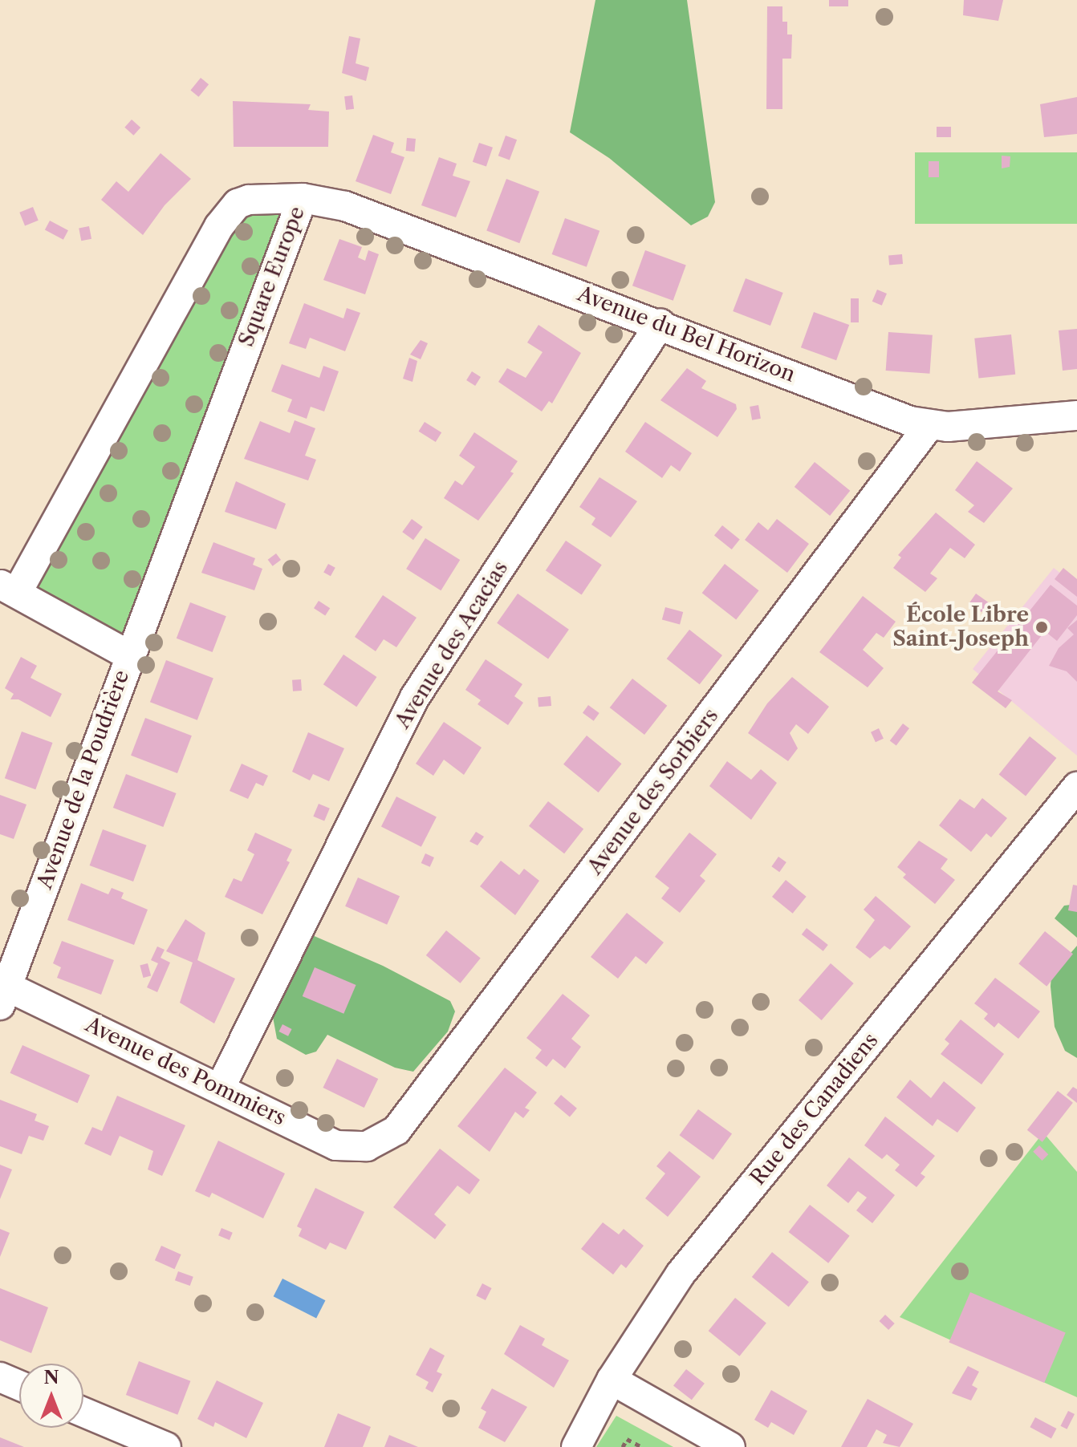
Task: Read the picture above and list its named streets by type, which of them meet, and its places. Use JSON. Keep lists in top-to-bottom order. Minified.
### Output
{"streets":{"street":["Square Europe","Avenue du Bel Horizon","Avenue des Acacias","Avenue de la Poudrière","Avenue des Sorbiers","Avenue des Pommiers","Rue des Canadiens"]},"crossings":[["Square Europe","Avenue du Bel Horizon"],["Square Europe","Avenue de la Poudrière"],["Avenue du Bel Horizon","Avenue des Acacias"],["Avenue du Bel Horizon","Avenue des Sorbiers"],["Avenue des Acacias","Avenue des Pommiers"],["Avenue de la Poudrière","Avenue des Pommiers"],["Avenue des Sorbiers","Avenue des Pommiers"]],"places":["École Libre Saint-Joseph"],"north":"top"}
